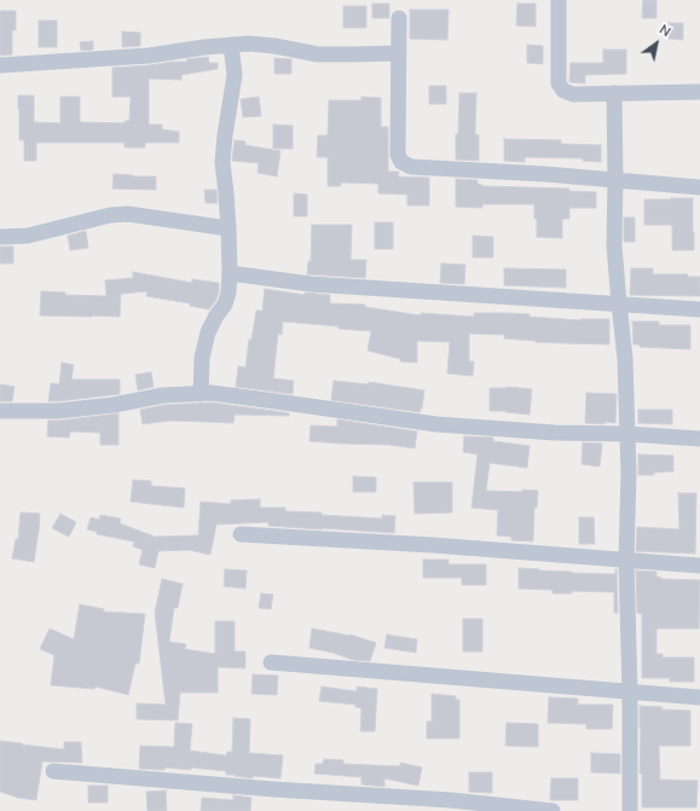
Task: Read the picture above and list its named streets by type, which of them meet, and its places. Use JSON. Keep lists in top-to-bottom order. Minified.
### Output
{"north":"top right"}
